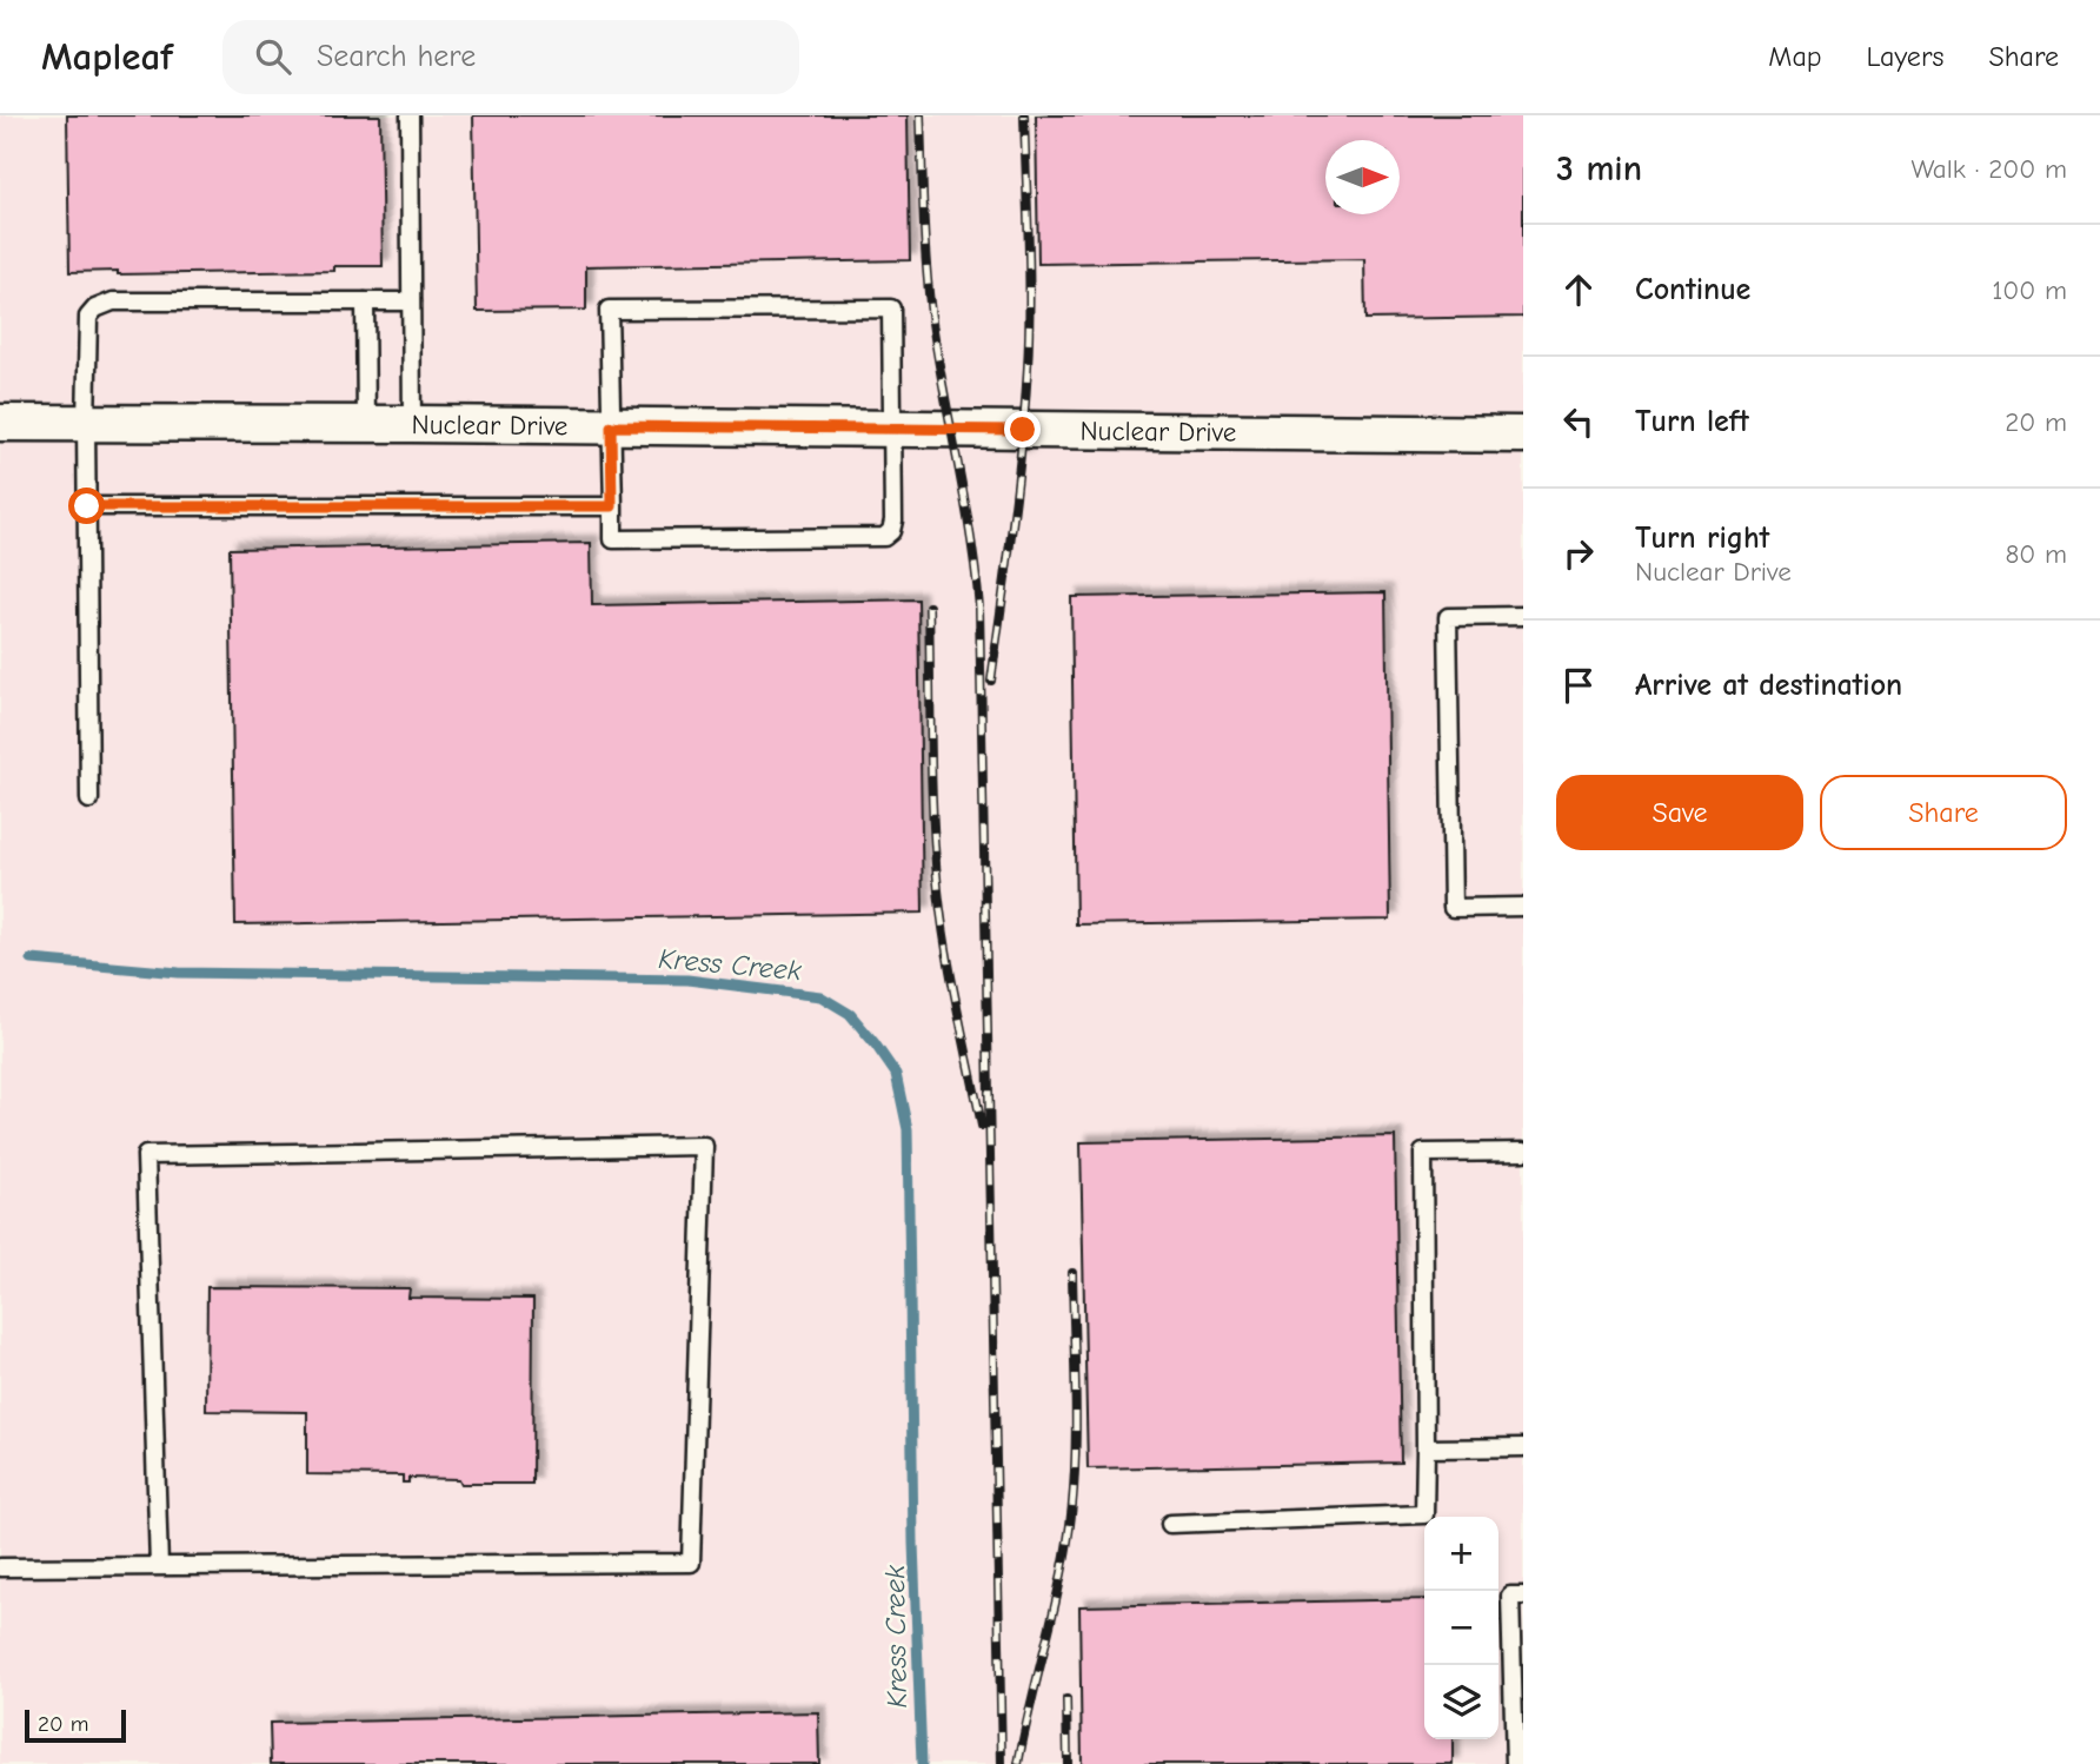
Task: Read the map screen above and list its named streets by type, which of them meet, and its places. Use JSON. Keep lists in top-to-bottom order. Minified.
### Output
{"streets":{"street":["Nuclear Drive"]},"water":["Kress Creek"],"scale_bar":"20 m","north":"right","page":{"header":"Mapleaf","search":"Search here","nav":["Map","Layers","Share"],"heading":["3 min","Walk · 200 m"],"list":[["Continue","100 m"],["Turn left","20 m"],["Turn right","Nuclear Drive","80 m"],"Arrive at destination"],"buttons":["Save","Share"],"map_buttons":["+","−"],"scale":"20 m"}}
